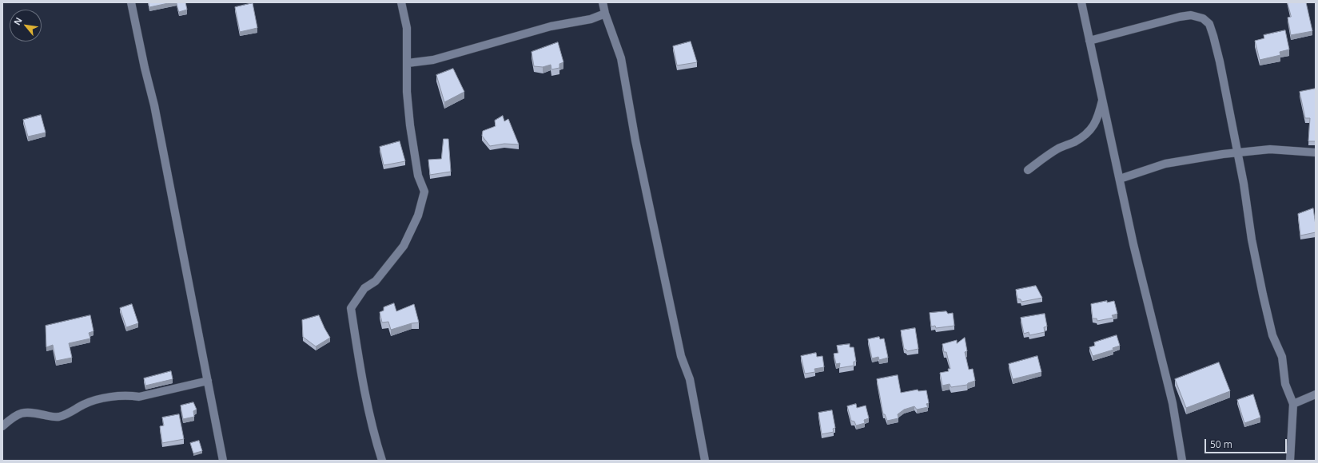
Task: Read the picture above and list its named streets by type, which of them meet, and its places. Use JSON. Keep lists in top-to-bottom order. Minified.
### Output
{"scale_bar":"50 m","north":"top left"}
